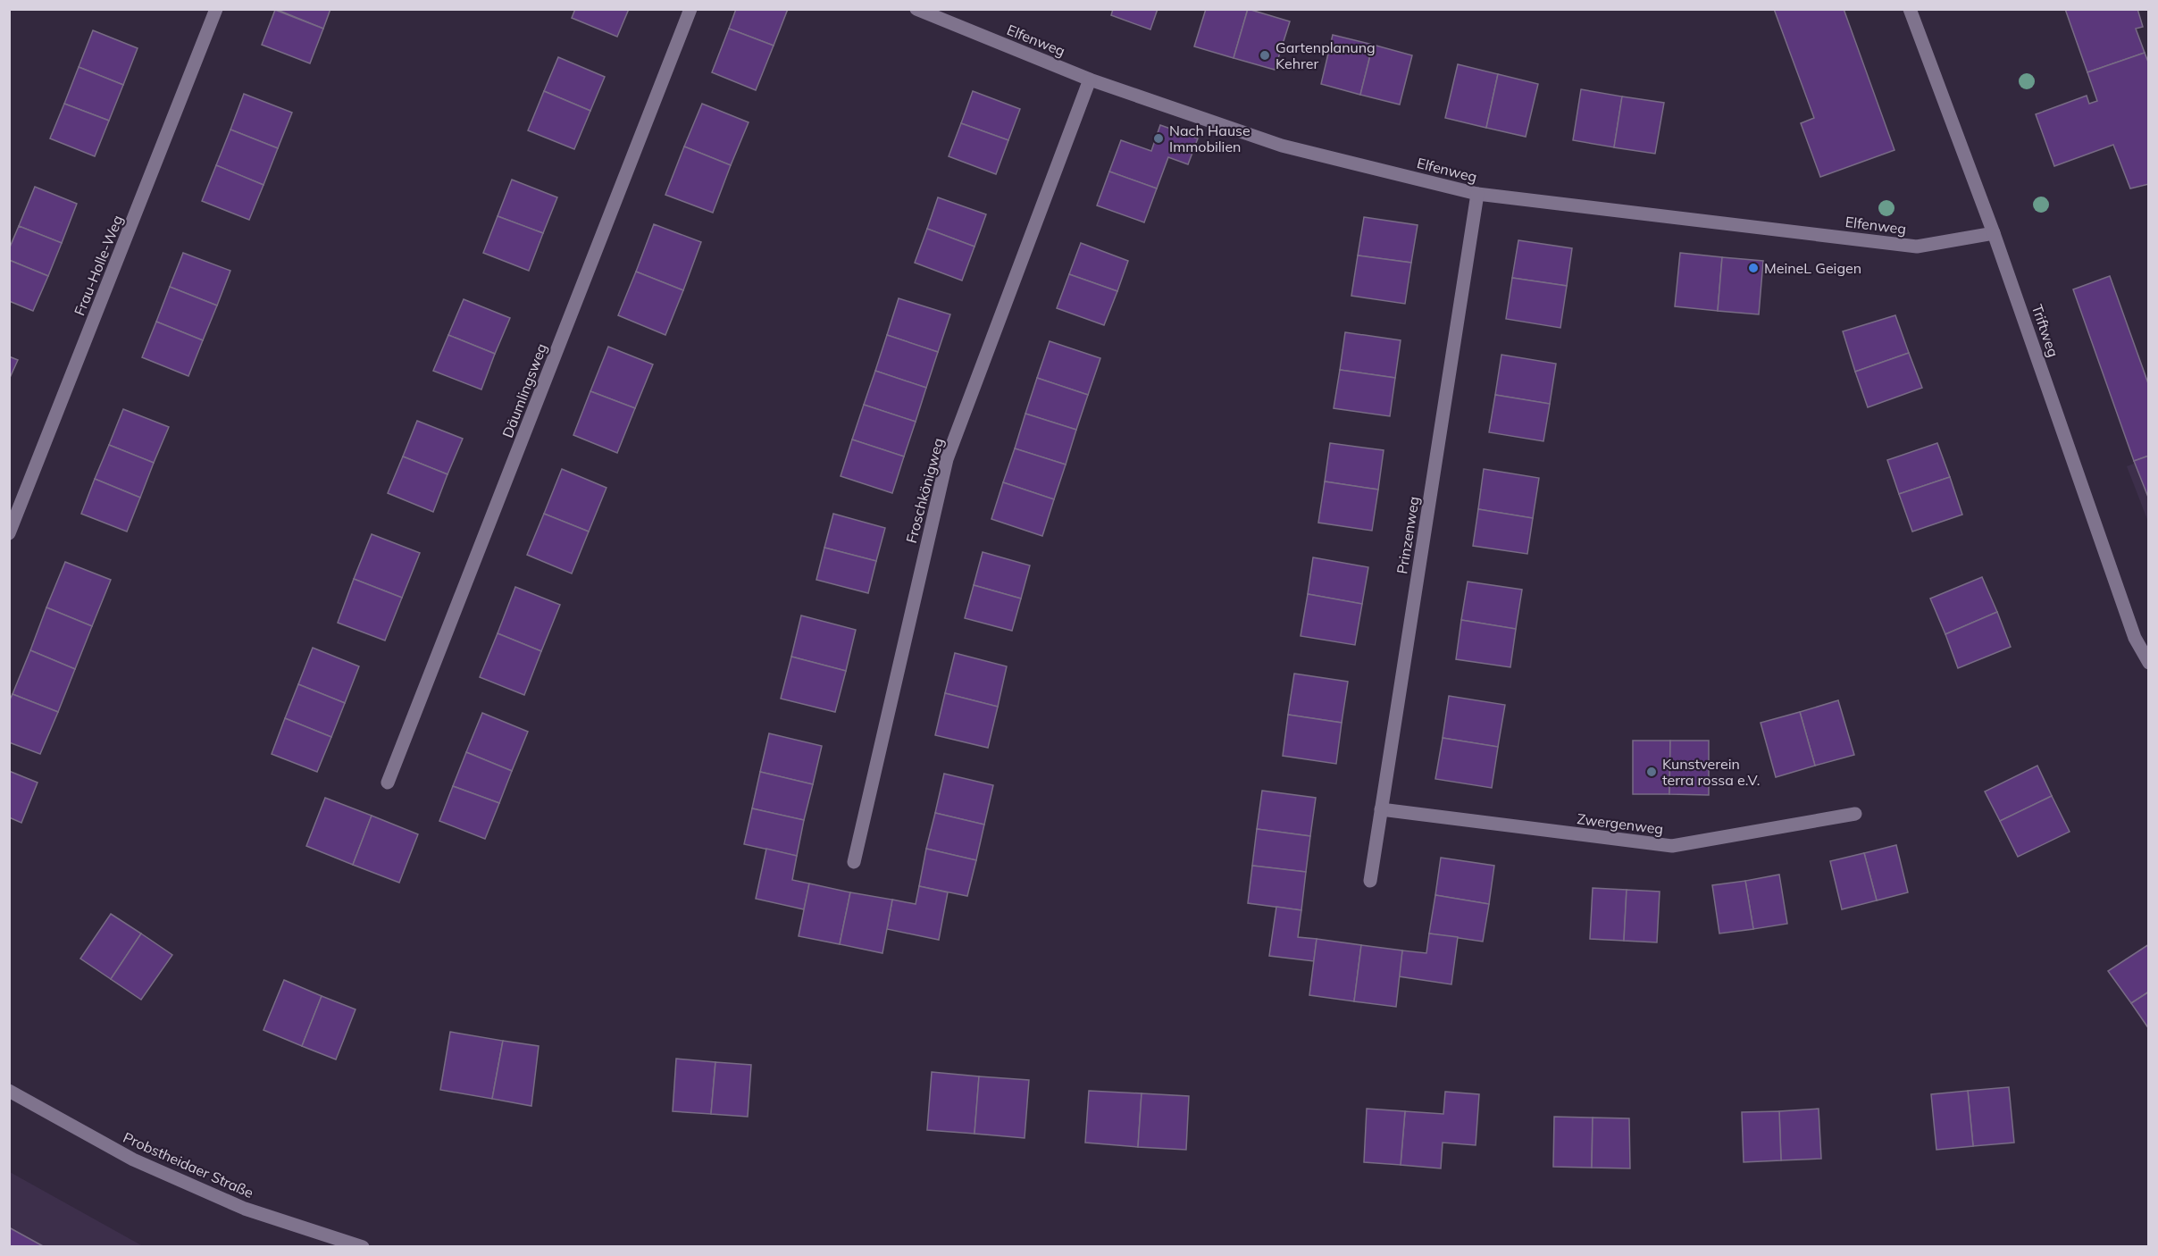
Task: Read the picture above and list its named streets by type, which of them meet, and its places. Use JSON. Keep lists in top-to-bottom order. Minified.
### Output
{"streets":{"street":["Elfenweg","Frau-Holle-Weg","Triftweg","Däumlingsweg","Froschkönigweg","Prinzenweg","Zwergenweg","Probstheidaer Straße"]},"crossings":[["Elfenweg","Triftweg"],["Elfenweg","Froschkönigweg"],["Elfenweg","Prinzenweg"],["Prinzenweg","Zwergenweg"]],"places":["Gartenplanung Kehrer","Nach Hause Immobilien","MeineL Geigen","Kunstverein terra rossa e.V."]}
